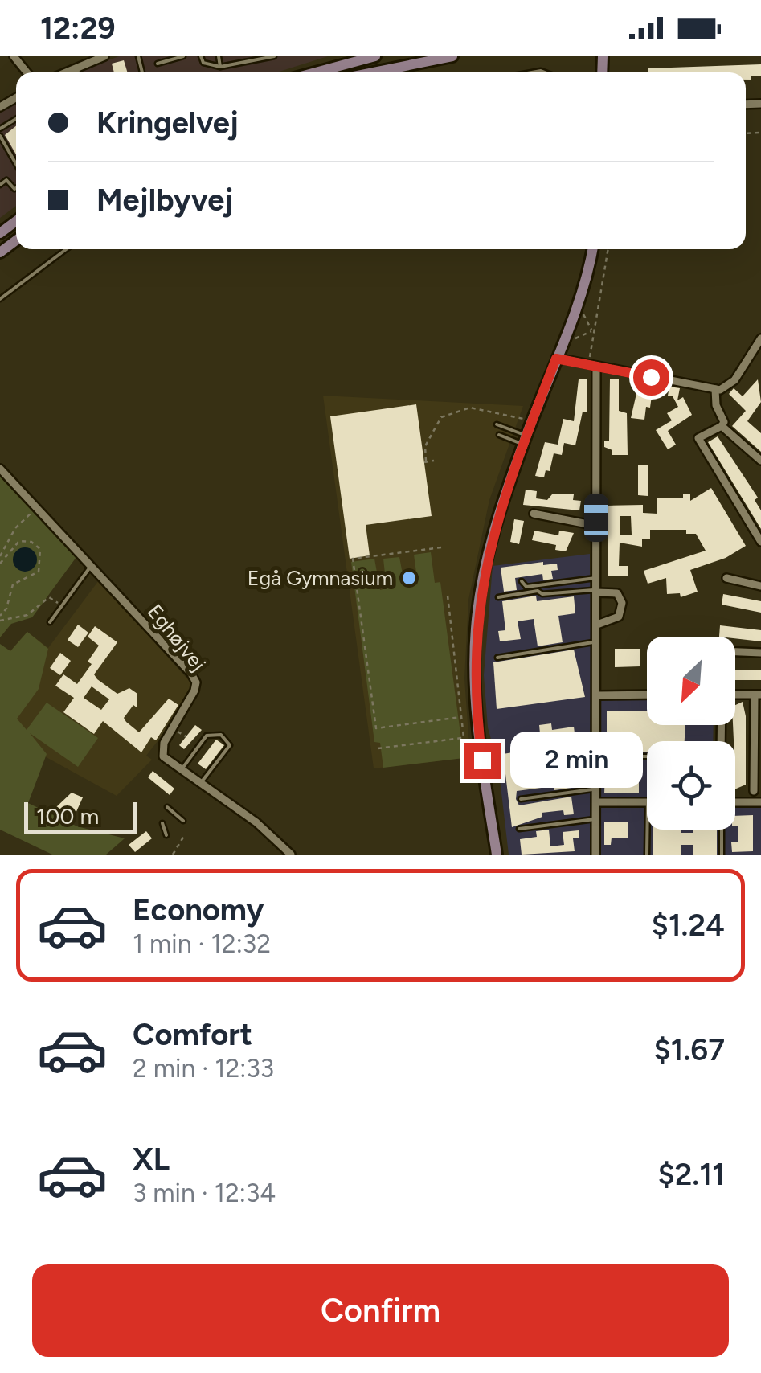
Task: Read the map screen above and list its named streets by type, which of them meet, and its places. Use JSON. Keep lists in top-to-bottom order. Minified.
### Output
{"streets":{"street":["Eghøjvej"]},"places":["Egå Gymnasium"],"scale_bar":"100 m","north":"bottom left","page":{"status":"12:29","banner":["Kringelvej","Mejlbyvej"],"bubble":"2 min","scale":"100 m","list":[{"name":"Economy","note":"1 min · 12:32","value":"$1.24"},{"name":"Comfort","note":"2 min · 12:33","value":"$1.67"},{"name":"XL","note":"3 min · 12:34","value":"$2.11"}],"buttons":"Confirm"}}
